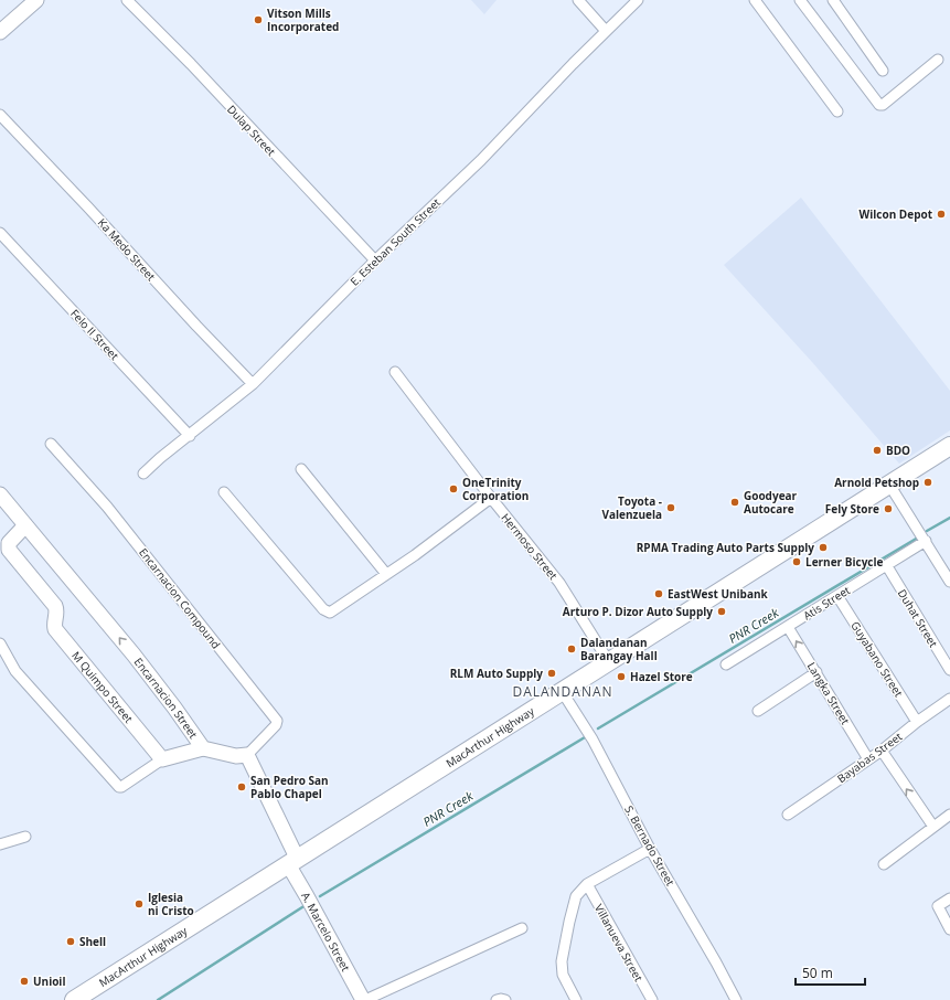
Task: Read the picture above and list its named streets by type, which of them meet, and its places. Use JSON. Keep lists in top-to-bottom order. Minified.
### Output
{"streets":{"highway":["MacArthur Highway"],"street":["Dulap Street","E. Esteban South Street","Ka Medo Street","Felo II Street","Hermoso Street","Encarnacion Compound","Atis Street","Duhat Street","Guyabano Street","M Quimpo Street","Langka Street","Encarnacion Street","Bayabas Street","S. Bernado Street","A. Marcelo Street","Villanueva Street"]},"crossings":[["Dulap Street","E. Esteban South Street"],["E. Esteban South Street","Ka Medo Street"],["E. Esteban South Street","Felo II Street"],["Hermoso Street","MacArthur Highway"],["Encarnacion Compound","Encarnacion Street"],["Atis Street","Duhat Street"],["Atis Street","Guyabano Street"],["Atis Street","Langka Street"],["Guyabano Street","Bayabas Street"],["M Quimpo Street","Encarnacion Street"],["Langka Street","Bayabas Street"],["MacArthur Highway","S. Bernado Street"],["MacArthur Highway","A. Marcelo Street"]],"one_way":["Encarnacion Street"],"districts":["DALANDANAN"],"water":["PNR Creek"],"places":["Vitson Mills Incorporated","Wilcon Depot","BDO","Arnold Petshop","OneTrinity Corporation","Goodyear Autocare","Toyota - Valenzuela","Fely Store","RPMA Trading Auto Parts Supply","Lerner Bicycle","EastWest Unibank","Arturo P. Dizor Auto Supply","Dalandanan Barangay Hall","RLM Auto Supply","Hazel Store","San Pedro San Pablo Chapel","Iglesia ni Cristo","Shell","Unioil"],"scale_bar":"50 m"}
